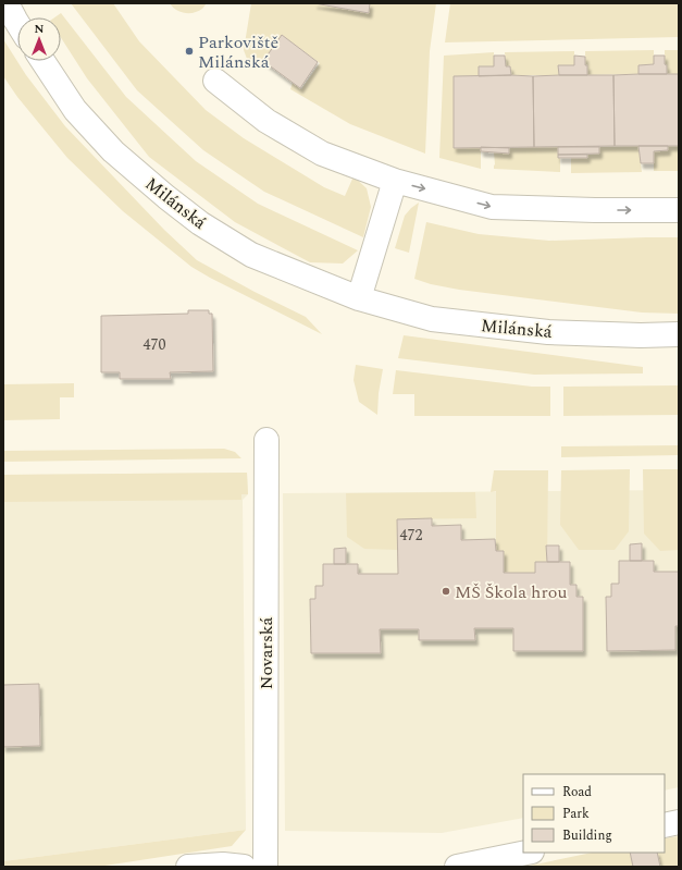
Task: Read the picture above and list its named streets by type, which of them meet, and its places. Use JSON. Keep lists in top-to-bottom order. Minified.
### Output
{"streets":{"street":["Milánská","Novarská"]},"places":["Parkoviště Milánská","MŠ Škola hrou"],"house_numbers":["470","472"],"legend":["Road","Park","Building"],"north":"top"}
